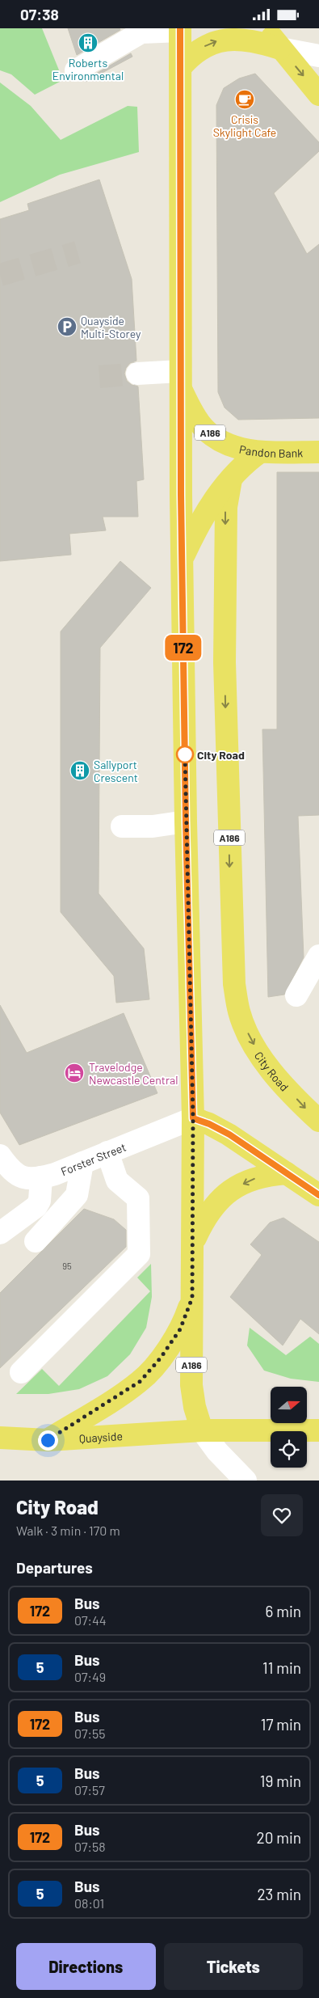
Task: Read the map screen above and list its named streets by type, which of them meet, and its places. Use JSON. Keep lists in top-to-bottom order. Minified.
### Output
{"streets":{"main road":["A186","Pandon Bank","City Road","Quayside"],"street":["Forster Street"]},"crossings":[["A186","Pandon Bank"],["A186","City Road"],["A186","Forster Street"],["A186","Quayside"]],"places":{"building":["Roberts Environmental","Sallyport Crescent"],"cafe":["Crisis Skylight Cafe"],"parking":["Quayside Multi-Storey"],"other":["City Road"],"hotel":["Travelodge Newcastle Central"]},"lines":["bus line 172"],"house_numbers":["95"],"north":"right","page":{"status":"07:38","on_map":"172","heading":[["City Road","Walk · 3 min · 170 m"],"Departures"],"list":[{"mark":"172","name":"Bus","note":"07:44","value":"6 min"},{"mark":"5","name":"Bus","note":"07:49","value":"11 min"},{"mark":"172","name":"Bus","note":"07:55","value":"17 min"},{"mark":"5","name":"Bus","note":"07:57","value":"19 min"},{"mark":"172","name":"Bus","note":"07:58","value":"20 min"},{"mark":"5","name":"Bus","note":"08:01","value":"23 min"}],"buttons":["Directions","Tickets"]}}
